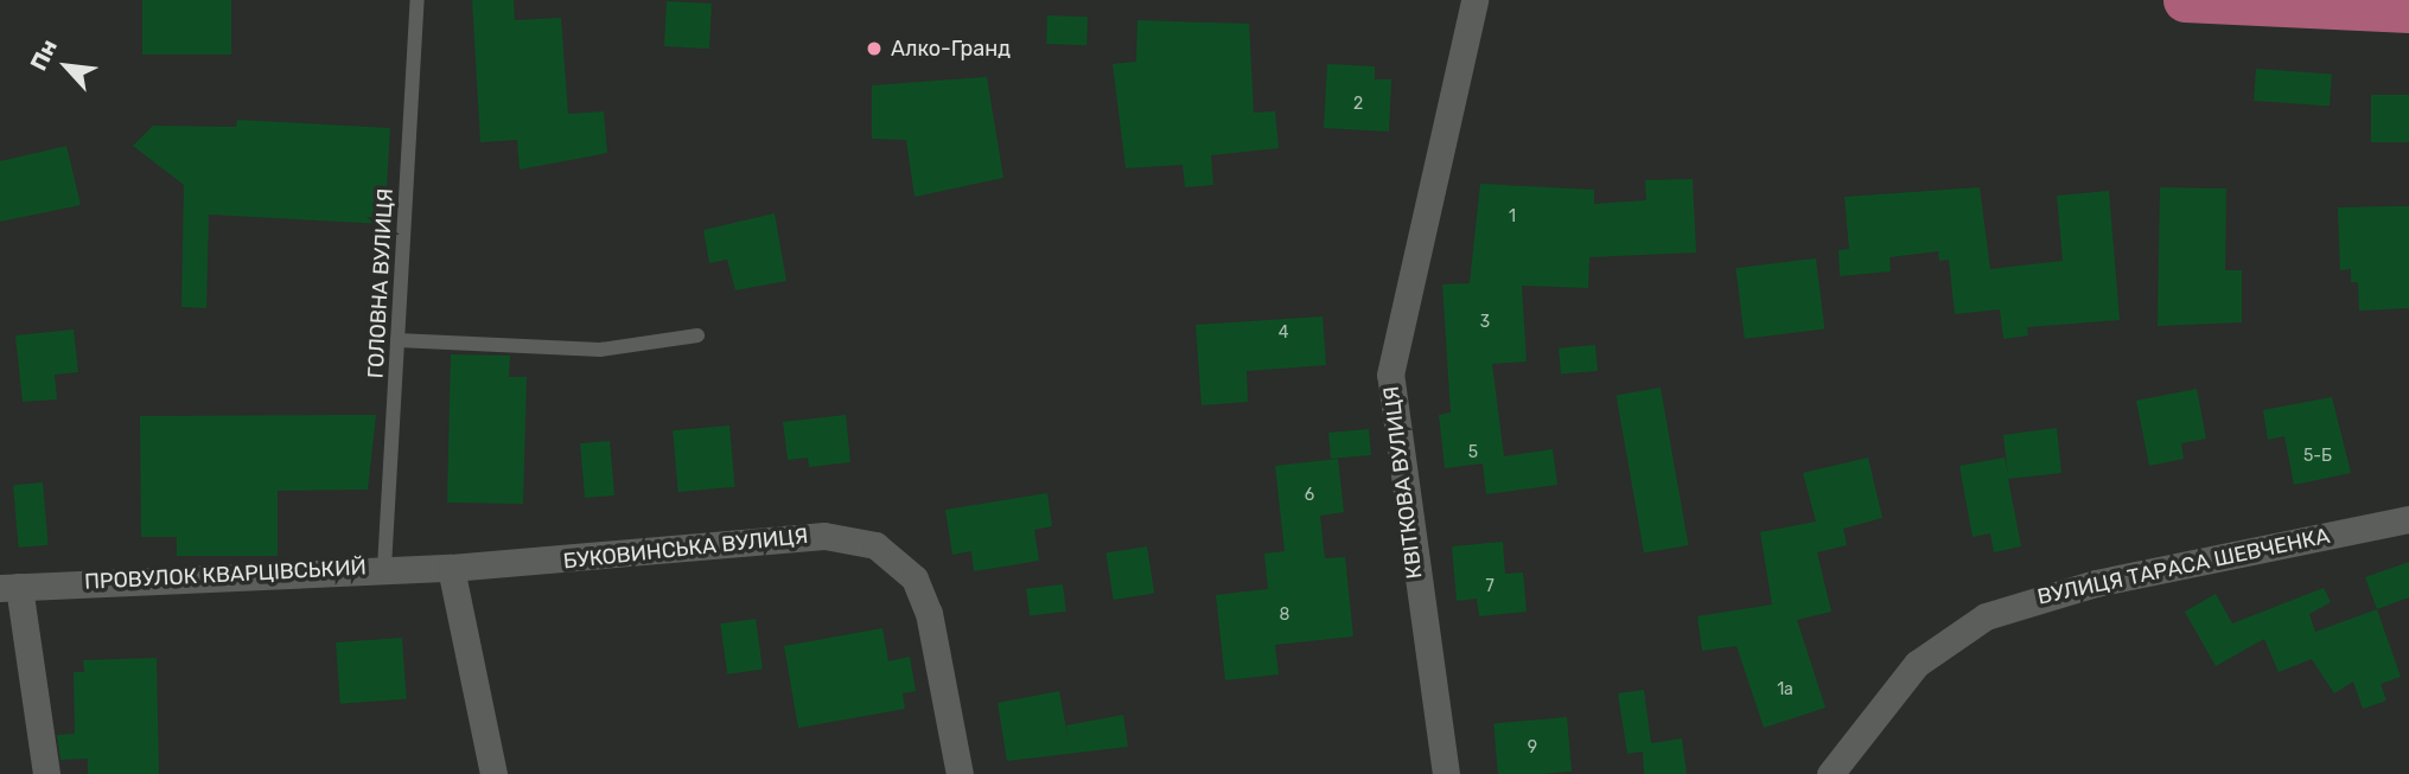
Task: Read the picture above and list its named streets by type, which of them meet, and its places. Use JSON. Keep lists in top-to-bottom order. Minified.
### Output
{"streets":{"street":["КВІТКОВА ВУЛИЦЯ","БУКОВИНСЬКА ВУЛИЦЯ","ВУЛИЦЯ ТАРАСА ШЕВЧЕНКА","ПРОВУЛОК КВАРЦІВСЬКИЙ"],"lane":["ГОЛОВНА ВУЛИЦЯ"]},"crossings":[["ГОЛОВНА ВУЛИЦЯ","ПРОВУЛОК КВАРЦІВСЬКИЙ"],["БУКОВИНСЬКА ВУЛИЦЯ","ПРОВУЛОК КВАРЦІВСЬКИЙ"]],"places":["Алко-Гранд"],"house_numbers":["2","1","3","4","5","5-Б","6","7","8","1а","9"],"north":"top left"}
